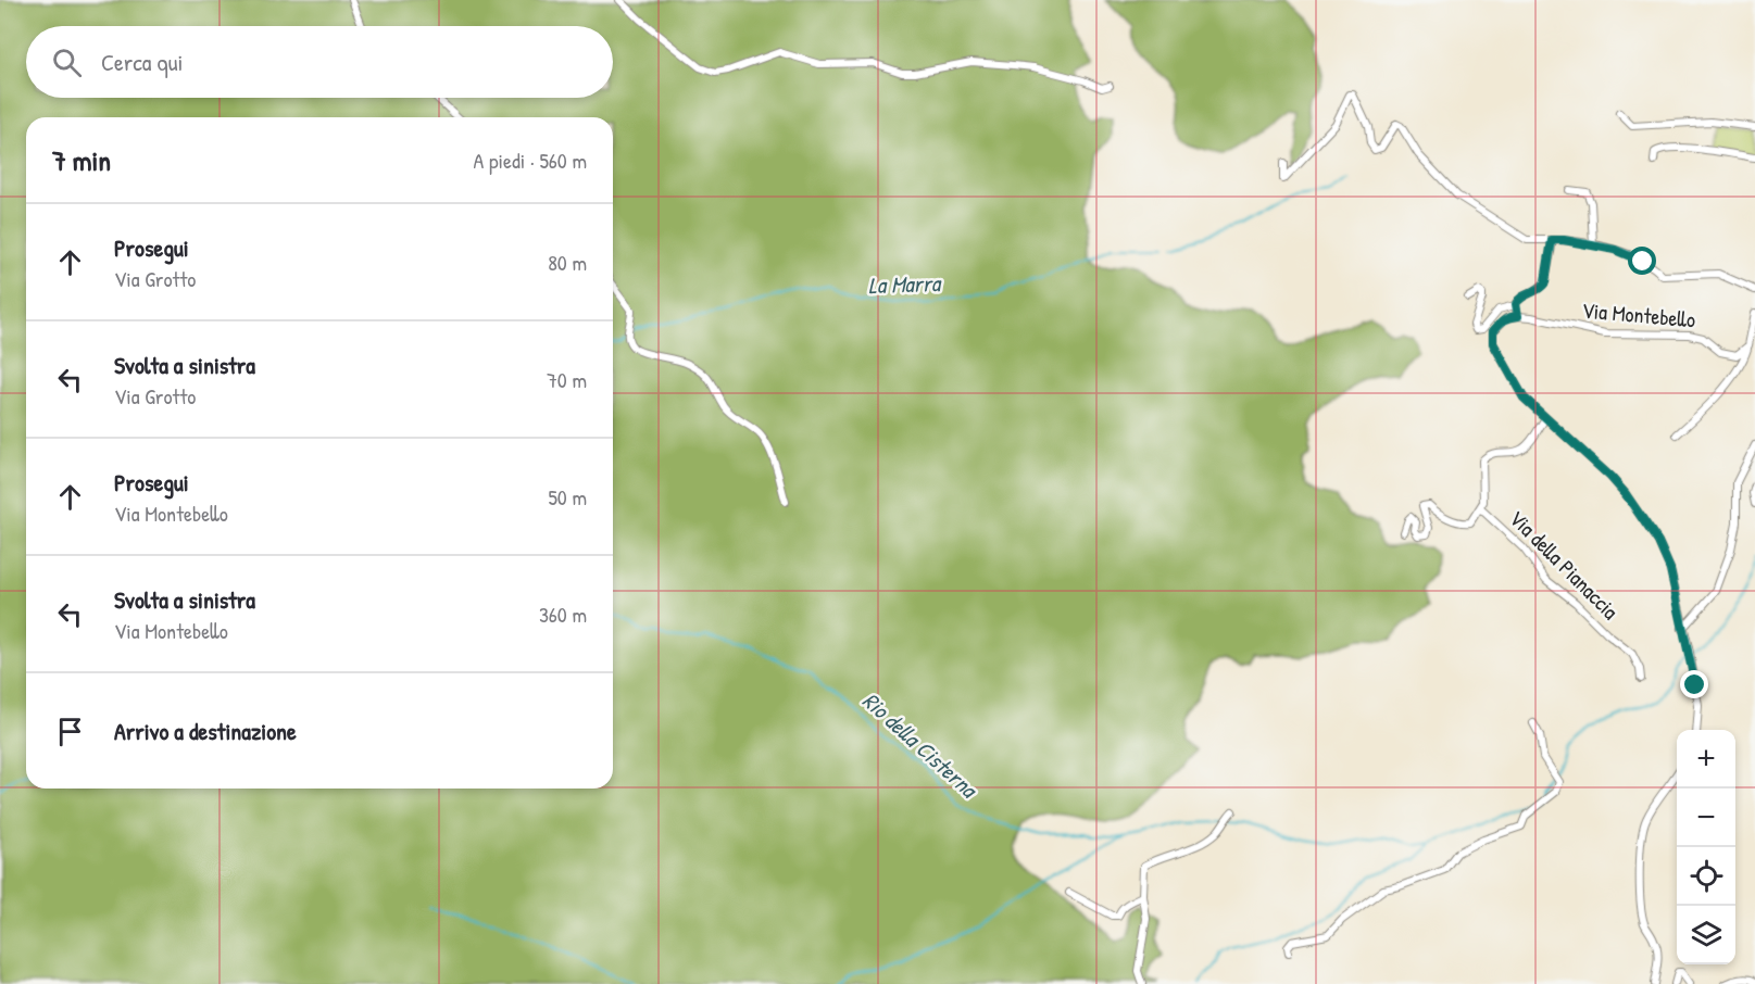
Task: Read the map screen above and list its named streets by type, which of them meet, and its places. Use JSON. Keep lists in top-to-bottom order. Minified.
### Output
{"streets":{"street":["Via Montebello","Via della Pianaccia"]},"water":["La Marra","Rio della Cisterna"],"page":{"search":"Cerca qui","heading":["7 min","A piedi · 560 m"],"list":[["Prosegui","Via Grotto","80 m"],["Svolta a sinistra","Via Grotto","70 m"],["Prosegui","Via Montebello","50 m"],["Svolta a sinistra","Via Montebello","360 m"],"Arrivo a destinazione"],"map_buttons":["+","−"]}}
